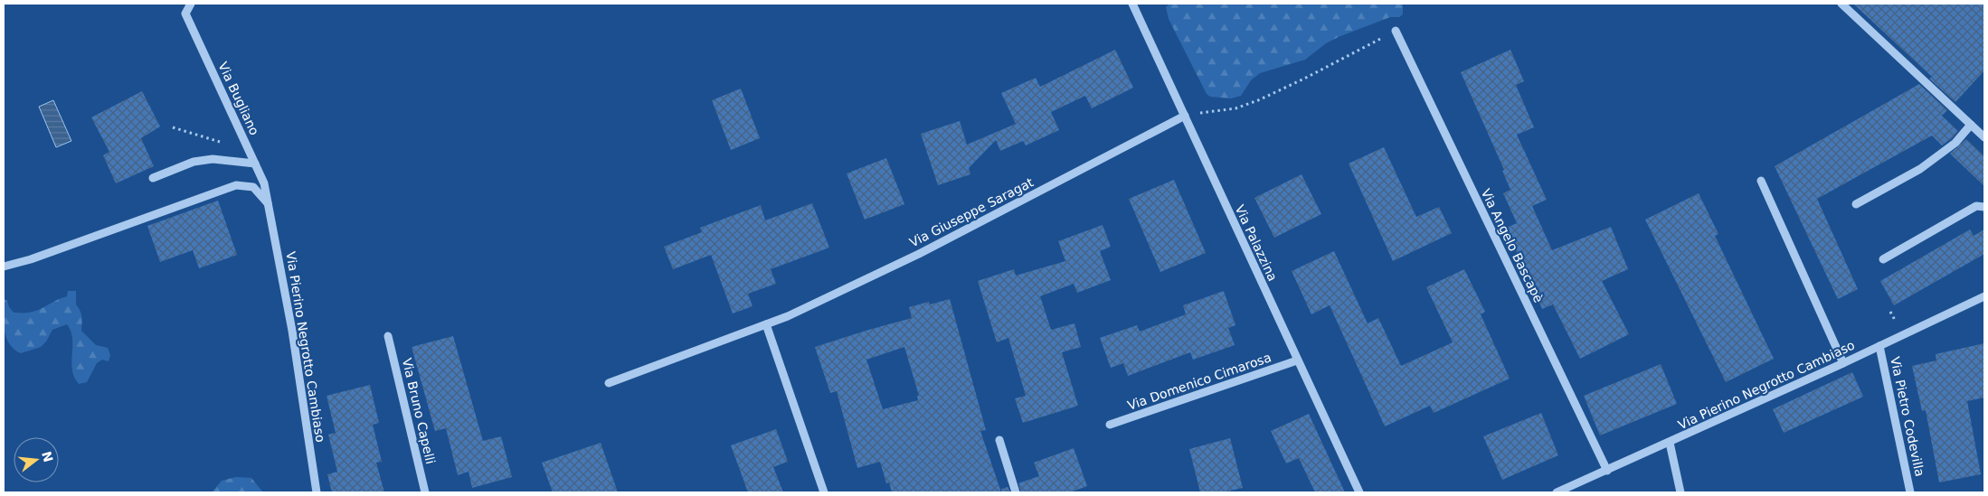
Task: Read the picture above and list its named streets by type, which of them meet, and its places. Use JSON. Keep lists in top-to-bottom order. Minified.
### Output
{"streets":{"street":["Via Bugliano","Via Giuseppe Saragat","Via Palazzina","Via Angelo Bascapè","Via Pierino Negrotto Cambiaso","Via Domenico Cimarosa","Via Bruno Capelli","Via Pietro Codevilla"]},"crossings":[["Via Bugliano","Via Pierino Negrotto Cambiaso"],["Via Giuseppe Saragat","Via Palazzina"],["Via Palazzina","Via Domenico Cimarosa"],["Via Angelo Bascapè","Via Pierino Negrotto Cambiaso"],["Via Pierino Negrotto Cambiaso","Via Pietro Codevilla"]],"north":"right"}
